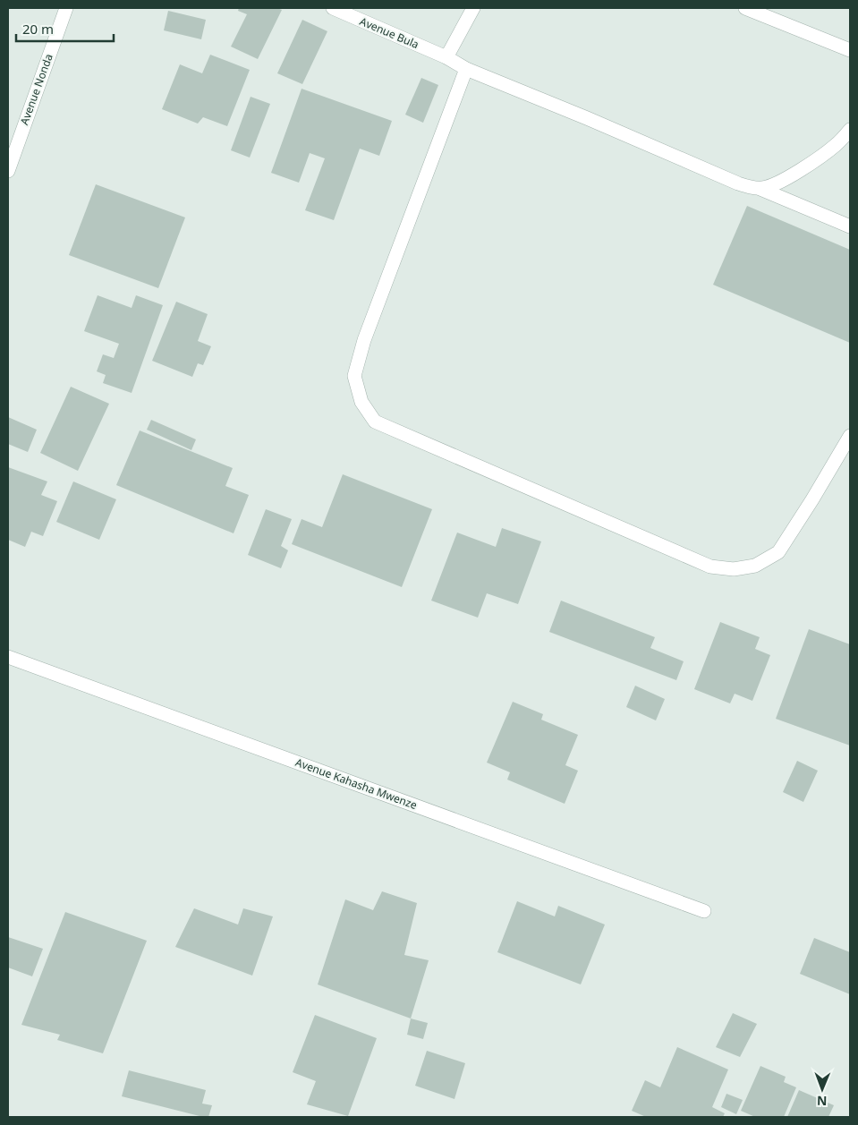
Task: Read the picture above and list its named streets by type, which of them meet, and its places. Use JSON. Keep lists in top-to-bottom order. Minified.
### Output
{"streets":{"street":["Avenue Bula","Avenue Nonda","Avenue Kahasha Mwenze"]},"scale_bar":"20 m","north":"bottom"}
